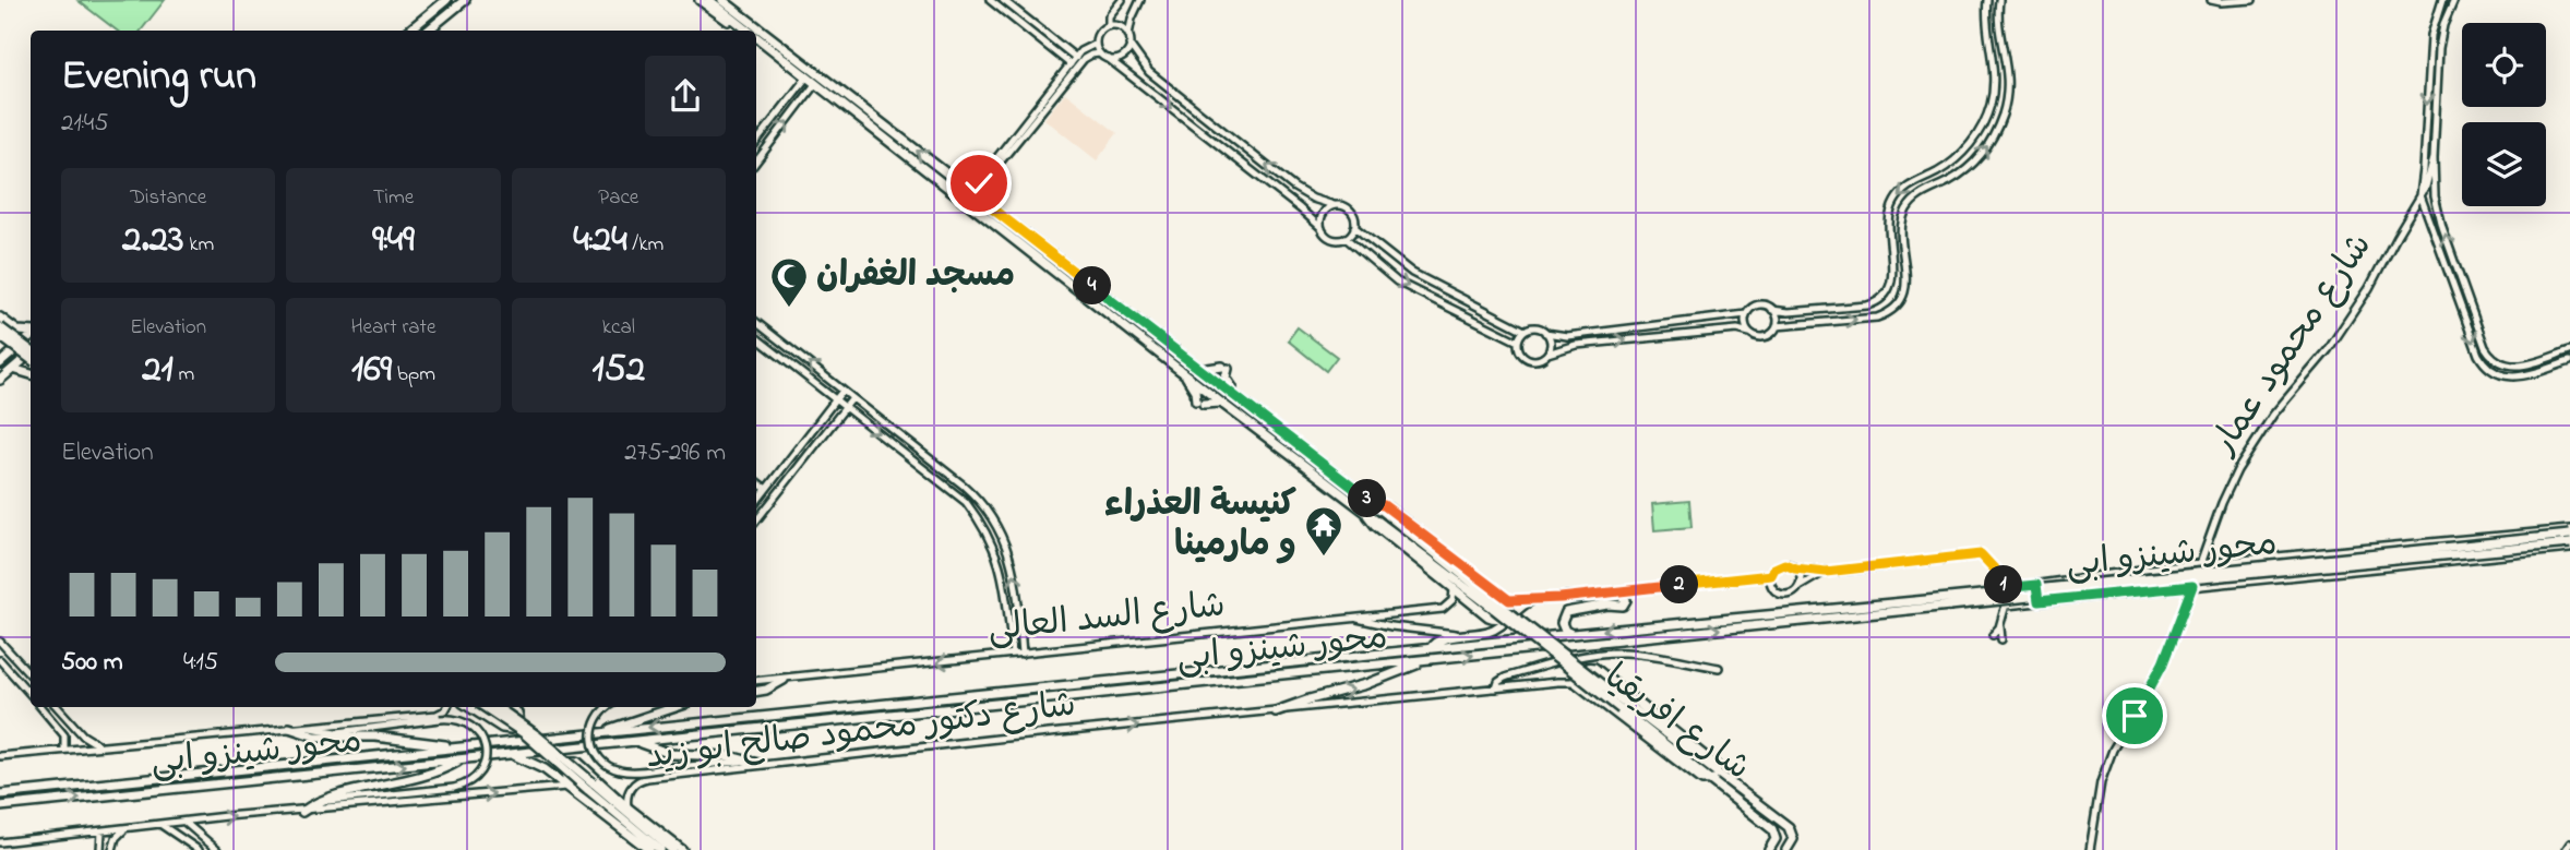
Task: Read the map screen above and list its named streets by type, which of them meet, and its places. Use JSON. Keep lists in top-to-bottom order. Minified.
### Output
{"streets":{"main road":["محور شينزو ابى","شارع افريقيا"],"street":["شارع محمود عمار","شارع السد العالى","شارع دكتور محمود صالح ابو زيد"]},"crossings":[["شارع افريقيا","شارع دكتور محمود صالح ابو زيد"]],"one_way":["شارع دكتور محمود صالح ابو زيد"],"places":{"mosque":["مسجد الغفران"],"temple":["كنيسة العذراء و مارمينا"]},"page":{"heading":["Evening run","21:45"],"stats":[["Distance","2.23 km"],["Time","9:49"],["Pace","4:24 /km"],["Elevation","21 m"],["Heart rate","169 bpm"],["kcal","152"]],"pins":["4","3","1","2"],"chart":["Elevation","275–296 m"],"list":[{"name":"500 m","note":"4:15"}]}}
